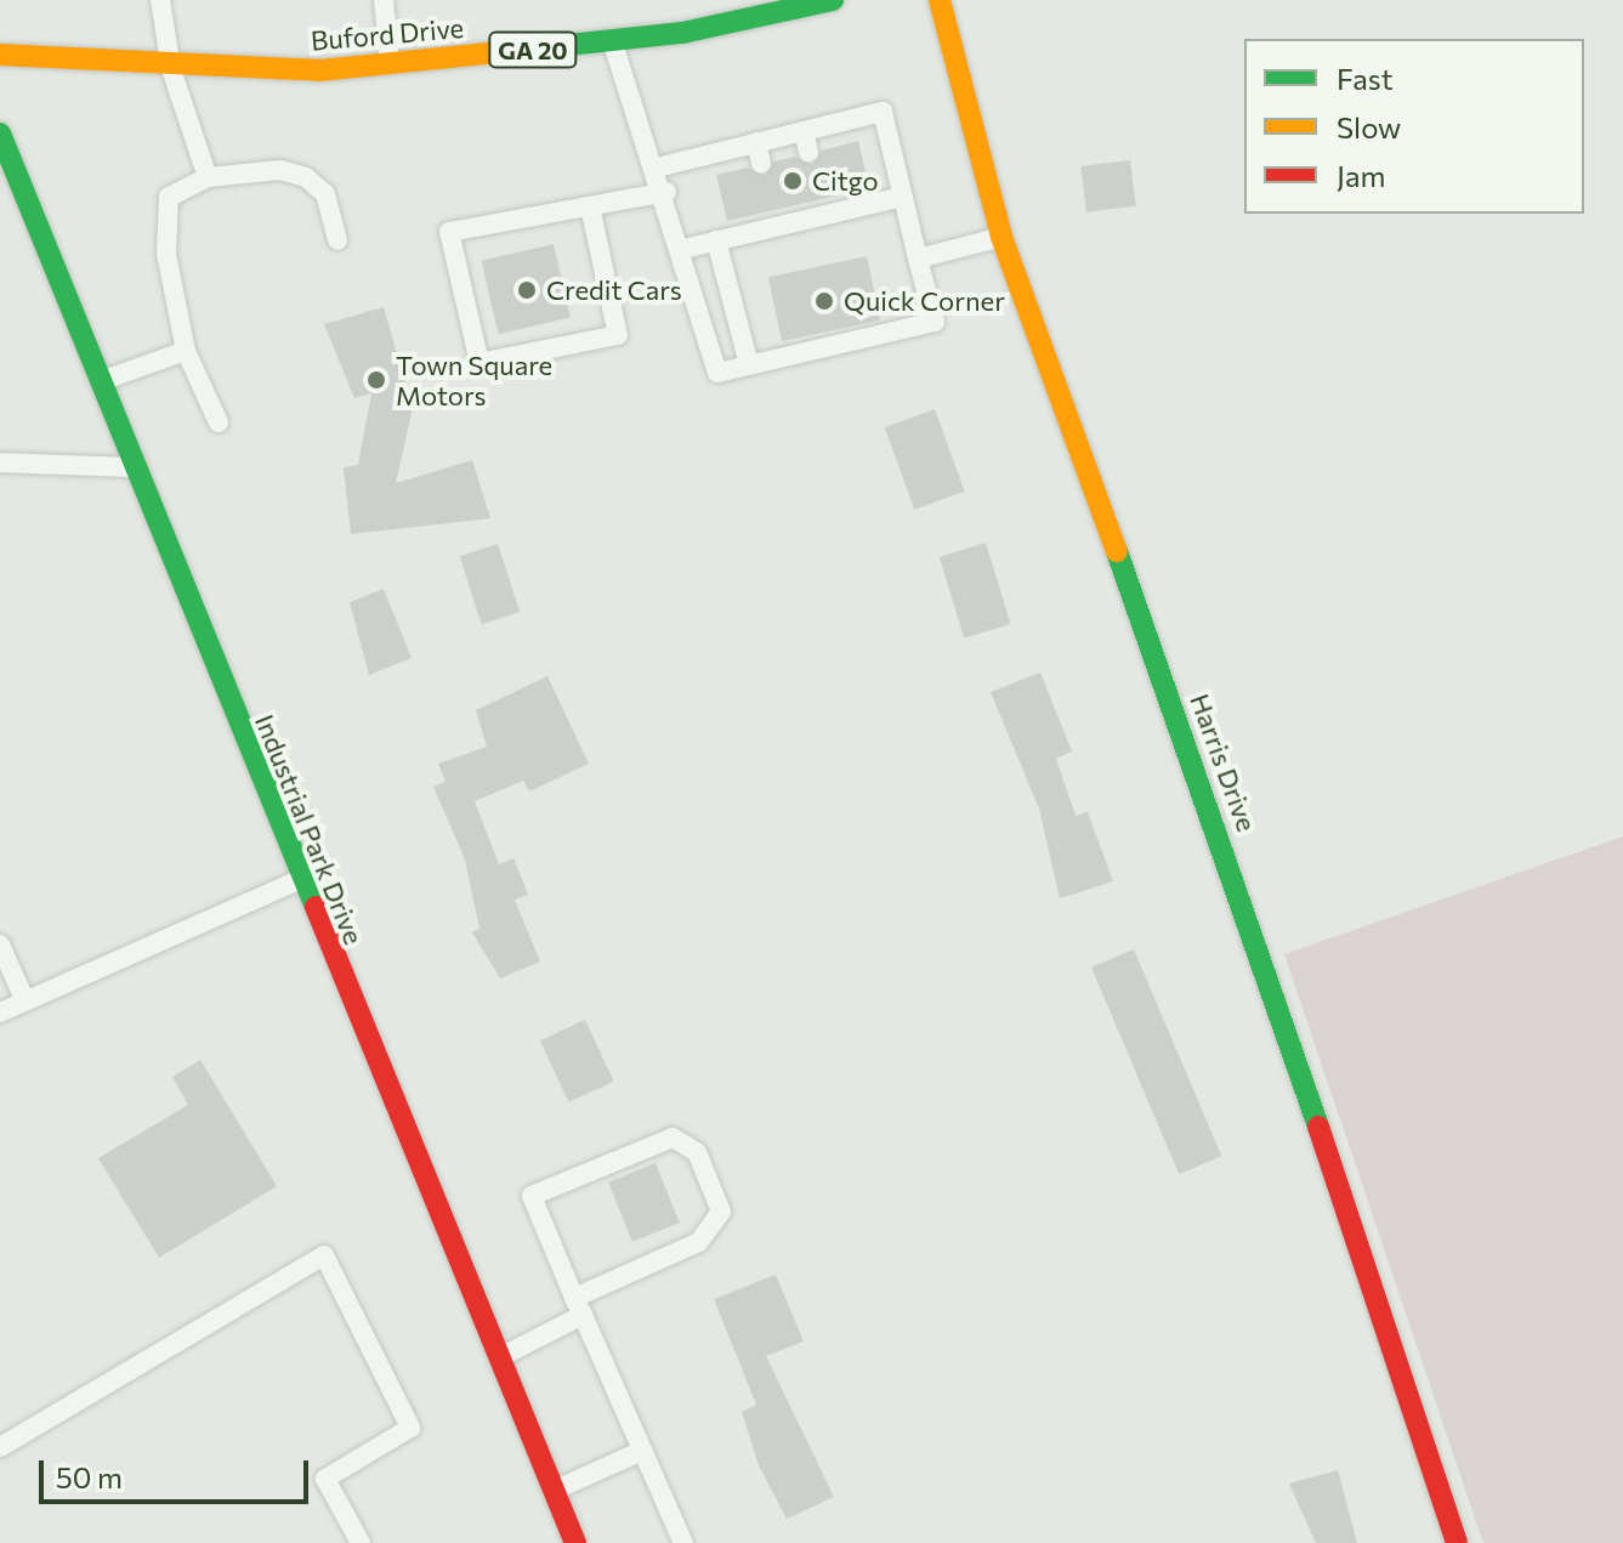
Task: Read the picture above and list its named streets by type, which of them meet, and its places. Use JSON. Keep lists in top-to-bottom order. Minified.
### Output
{"streets":{"main road":["Buford Drive","GA 20","Harris Drive","Industrial Park Drive"]},"places":["Citgo","Credit Cars","Quick Corner","Town Square Motors"],"legend":["Fast","Slow","Jam"],"scale_bar":"50 m"}
